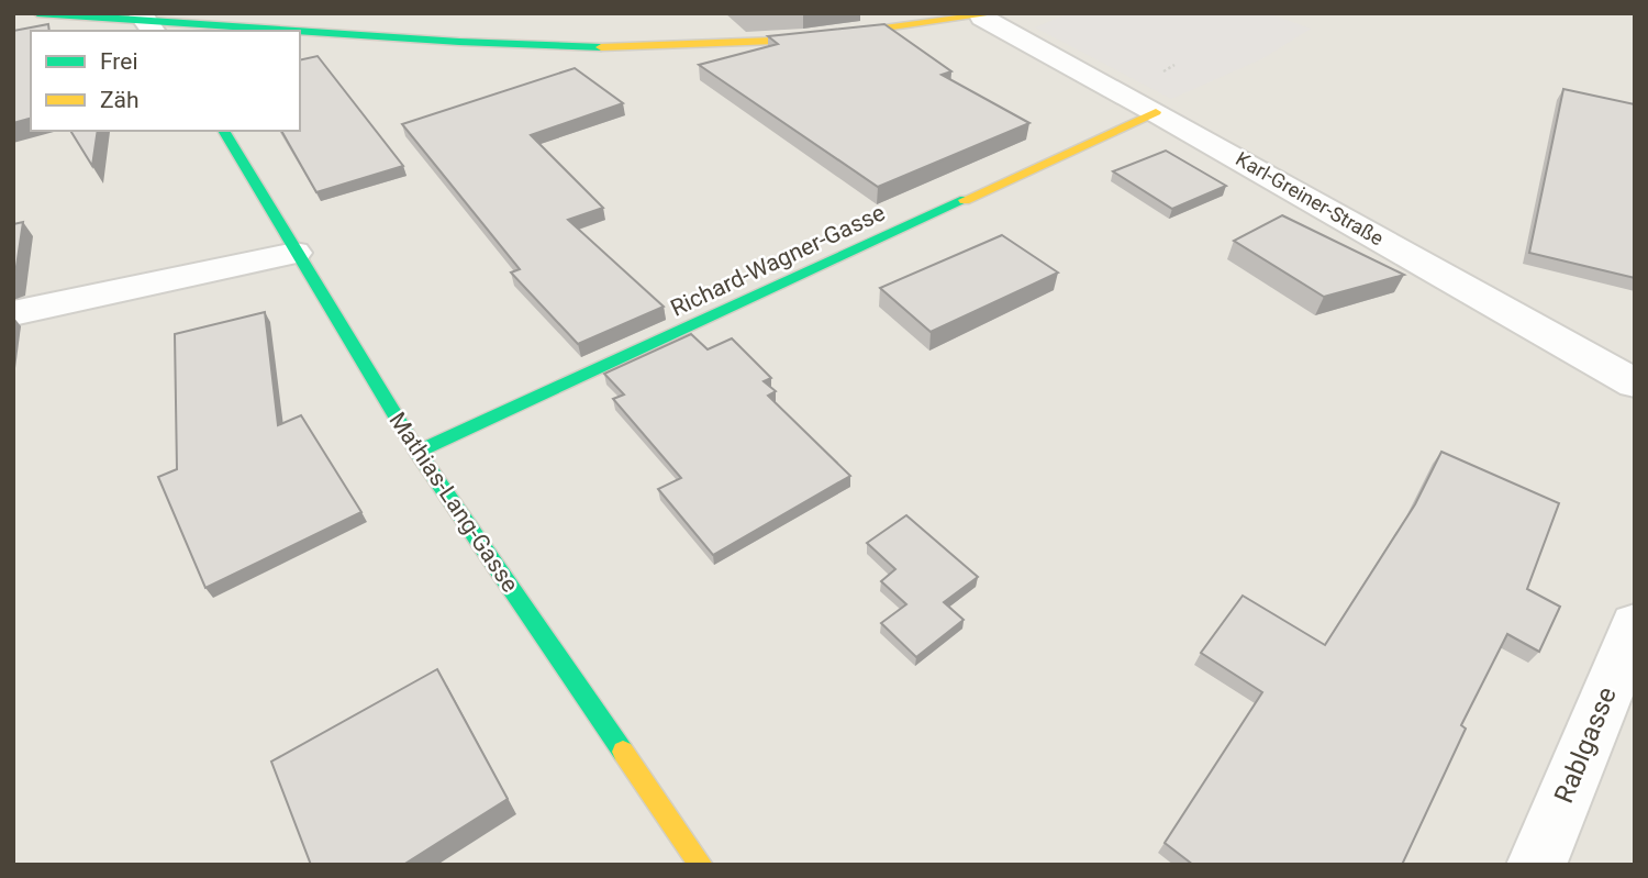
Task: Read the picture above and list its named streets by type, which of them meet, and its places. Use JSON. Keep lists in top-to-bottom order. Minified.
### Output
{"streets":{"street":["Karl-Greiner-Straße","Richard-Wagner-Gasse","Mathias-Lang-Gasse","Rablgasse"]},"crossings":[["Karl-Greiner-Straße","Richard-Wagner-Gasse"],["Richard-Wagner-Gasse","Mathias-Lang-Gasse"]],"legend":["Frei","Zäh"]}
